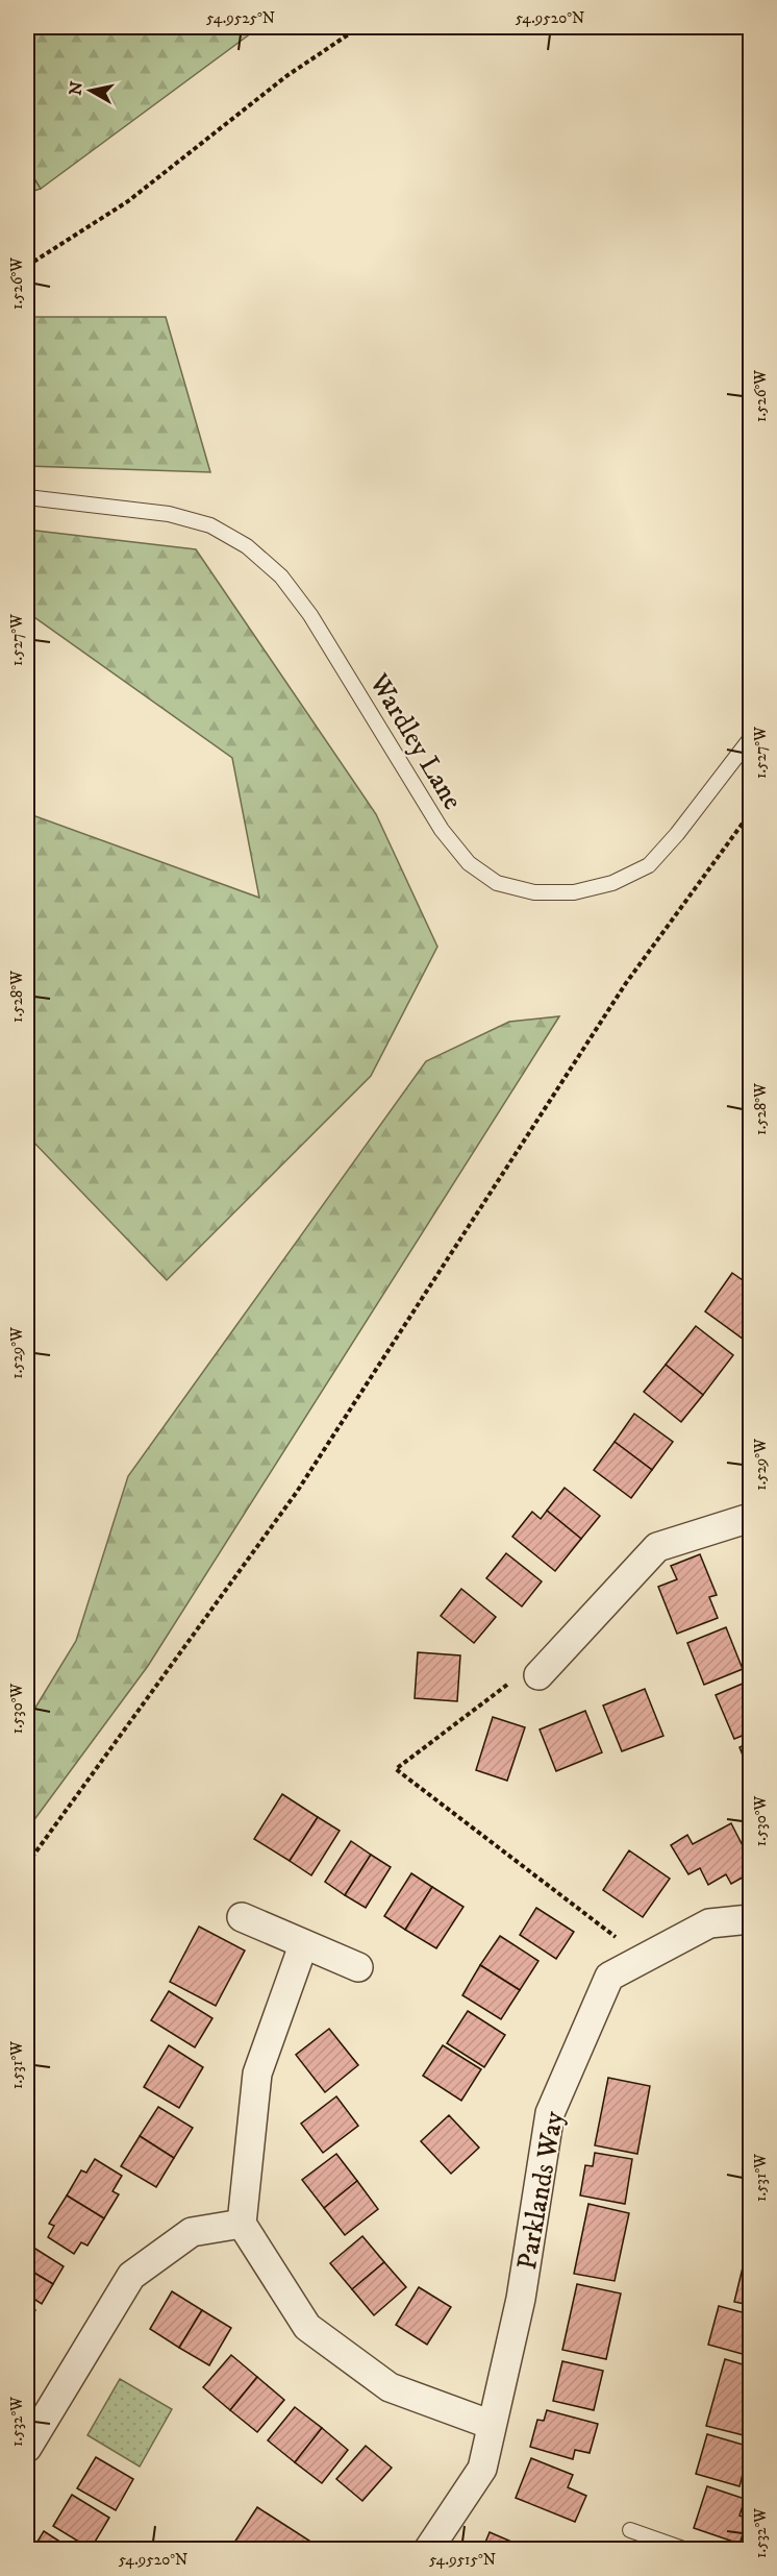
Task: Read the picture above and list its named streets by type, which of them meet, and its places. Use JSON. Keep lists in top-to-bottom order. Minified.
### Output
{"streets":{"street":["Parklands Way"],"lane":["Wardley Lane"]},"north":"left","coordinates":["54.9525°N","54.9520°N","1.526°W","1.527°W","1.528°W","1.529°W","1.530°W","1.531°W","1.532°W","54.9515°N"]}
